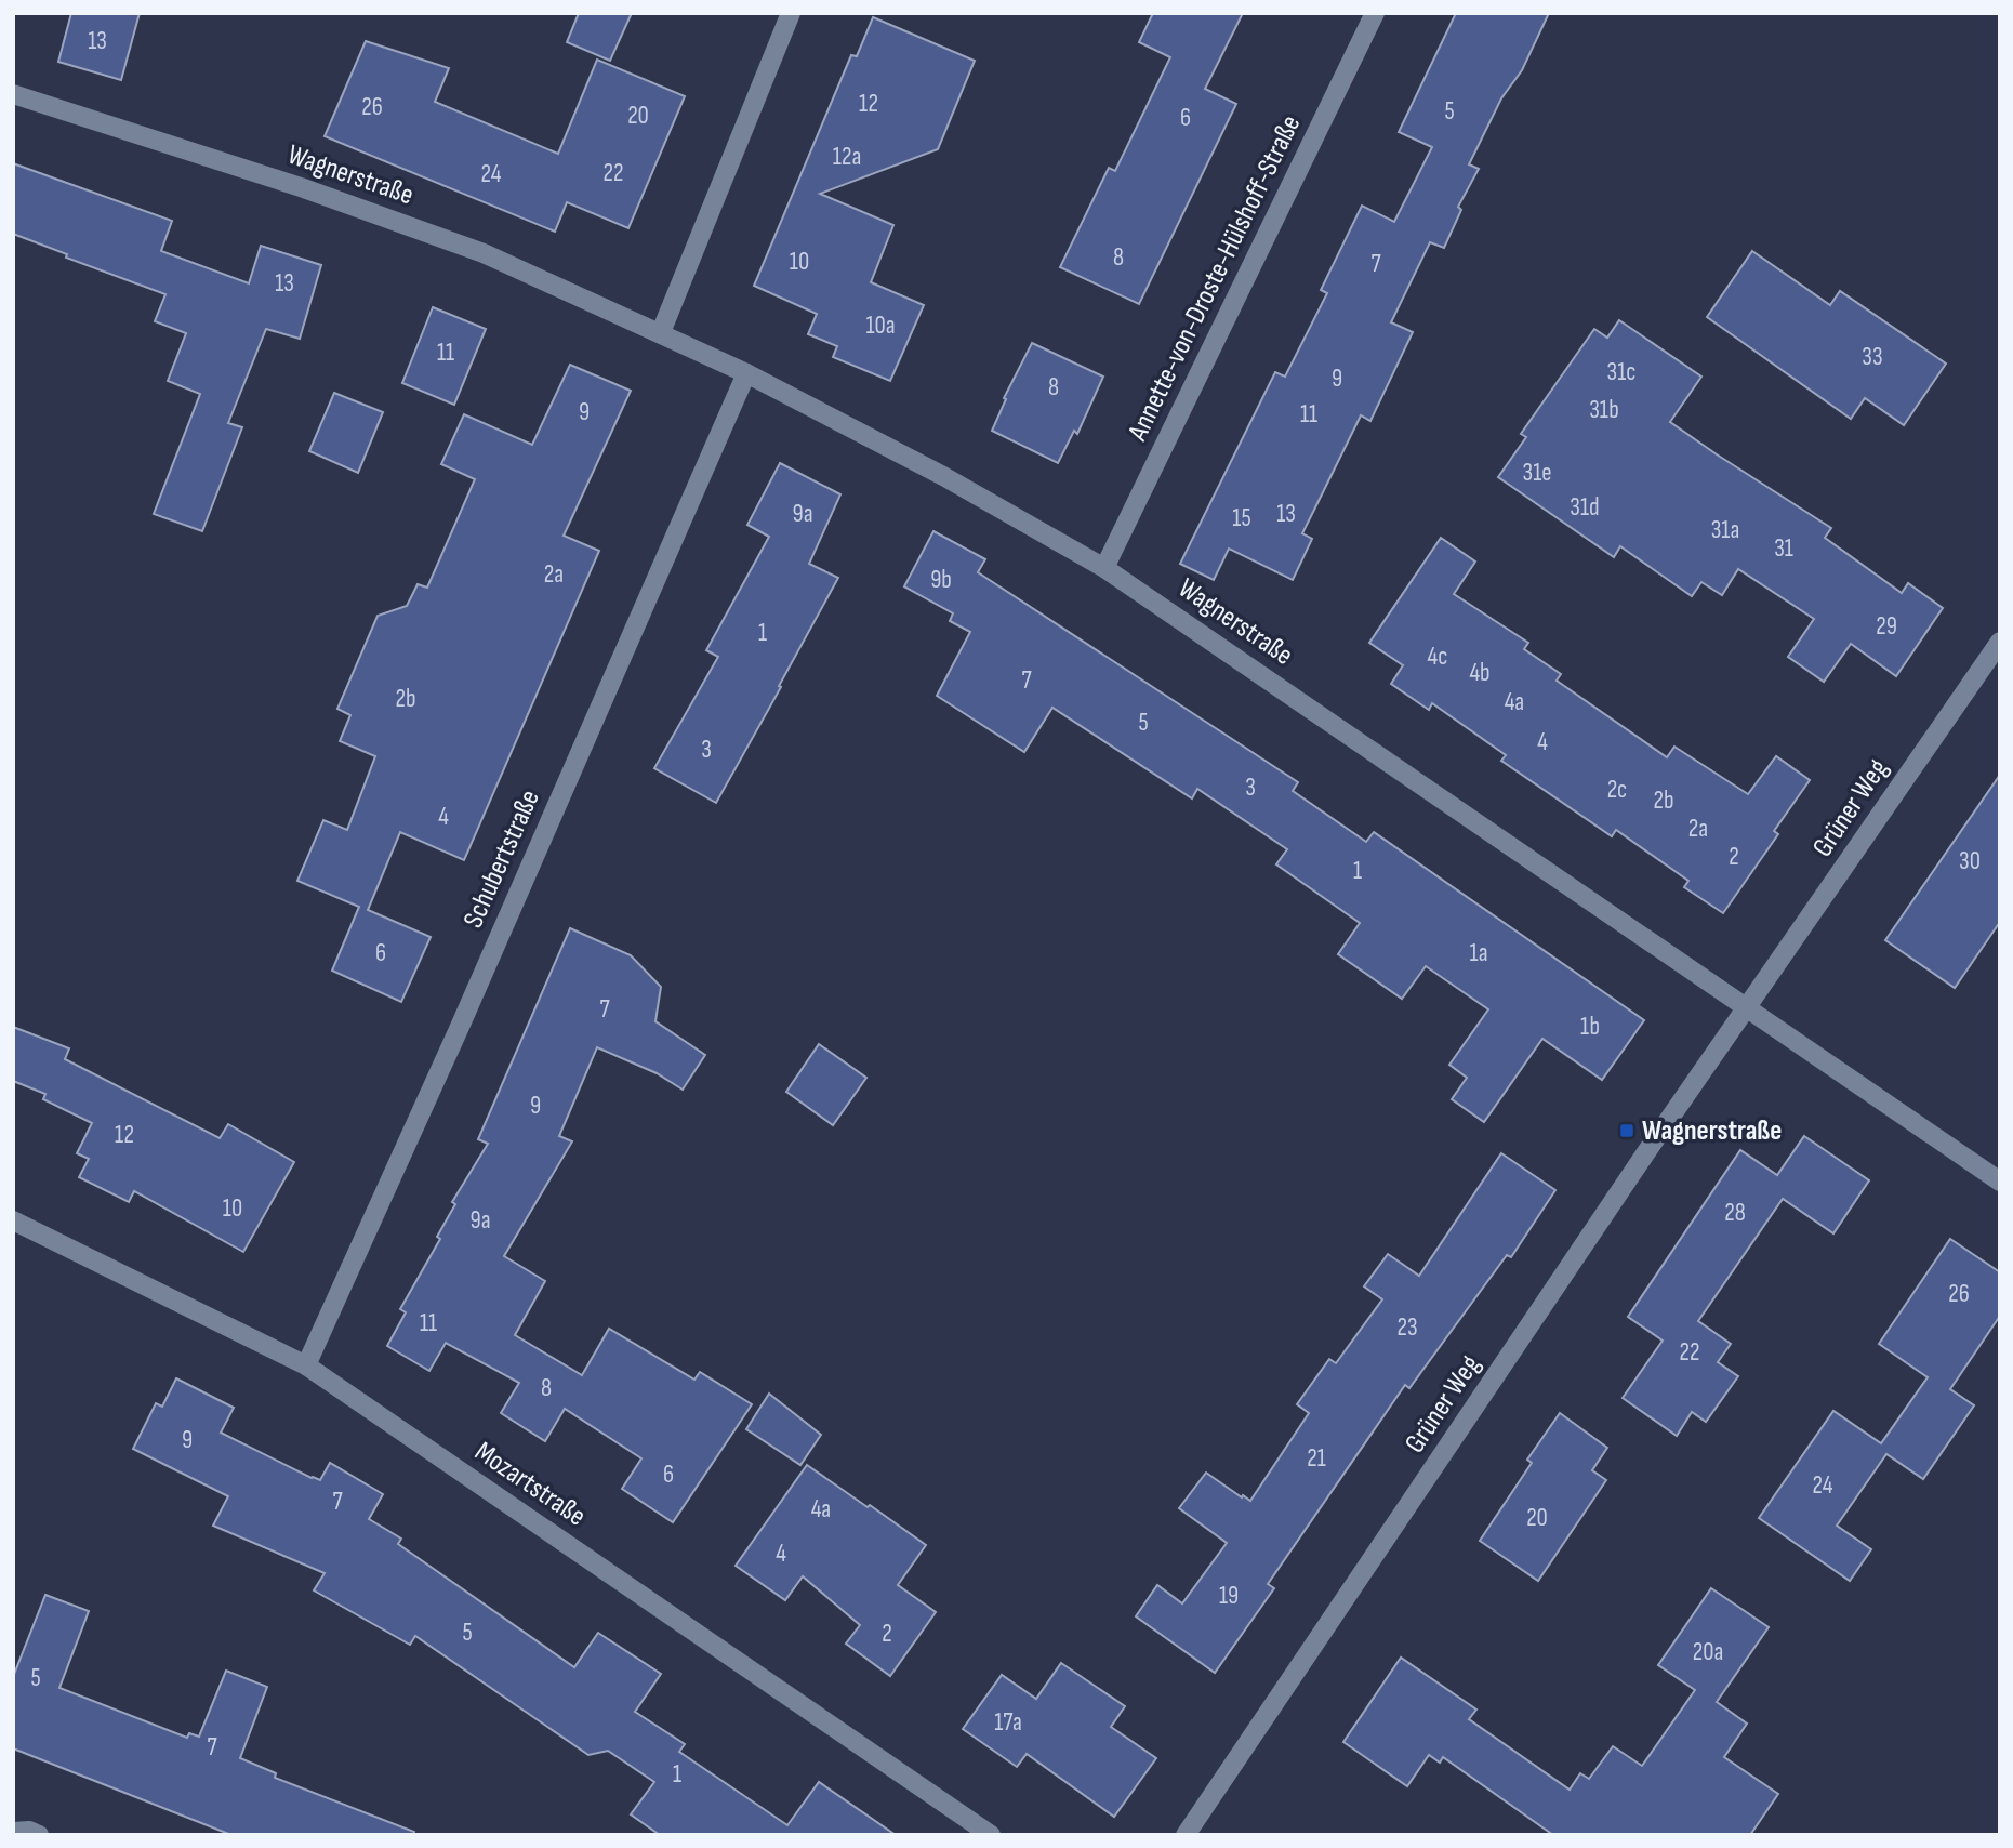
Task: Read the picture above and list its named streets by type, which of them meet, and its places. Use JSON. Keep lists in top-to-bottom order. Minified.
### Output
{"streets":{"street":["Wagnerstraße","Annette-von-Droste-Hülshoff-Straße","Grüner Weg","Schubertstraße","Mozartstraße"]},"crossings":[["Wagnerstraße","Annette-von-Droste-Hülshoff-Straße"],["Wagnerstraße","Grüner Weg"],["Wagnerstraße","Schubertstraße"],["Schubertstraße","Mozartstraße"]],"places":{"transit":["Wagnerstraße"]},"house_numbers":["13","12","26","5","20","6","12a","22","24","8","10","7","13","10a","11","33","31c","9","8","31b","9","11","31e","31d","9a","13","15","31a","31","2a","9b","29","1","4c","4b","7","2b","4a","5","4","3","3","2c","2b","4","2a","2","30","1","6","1a","7","1b","9","12","10","28","9a","26","11","23","22","8","9","21","6","24","7","4a","20","4","19","5","2","20a","5","17a","7","1"]}
